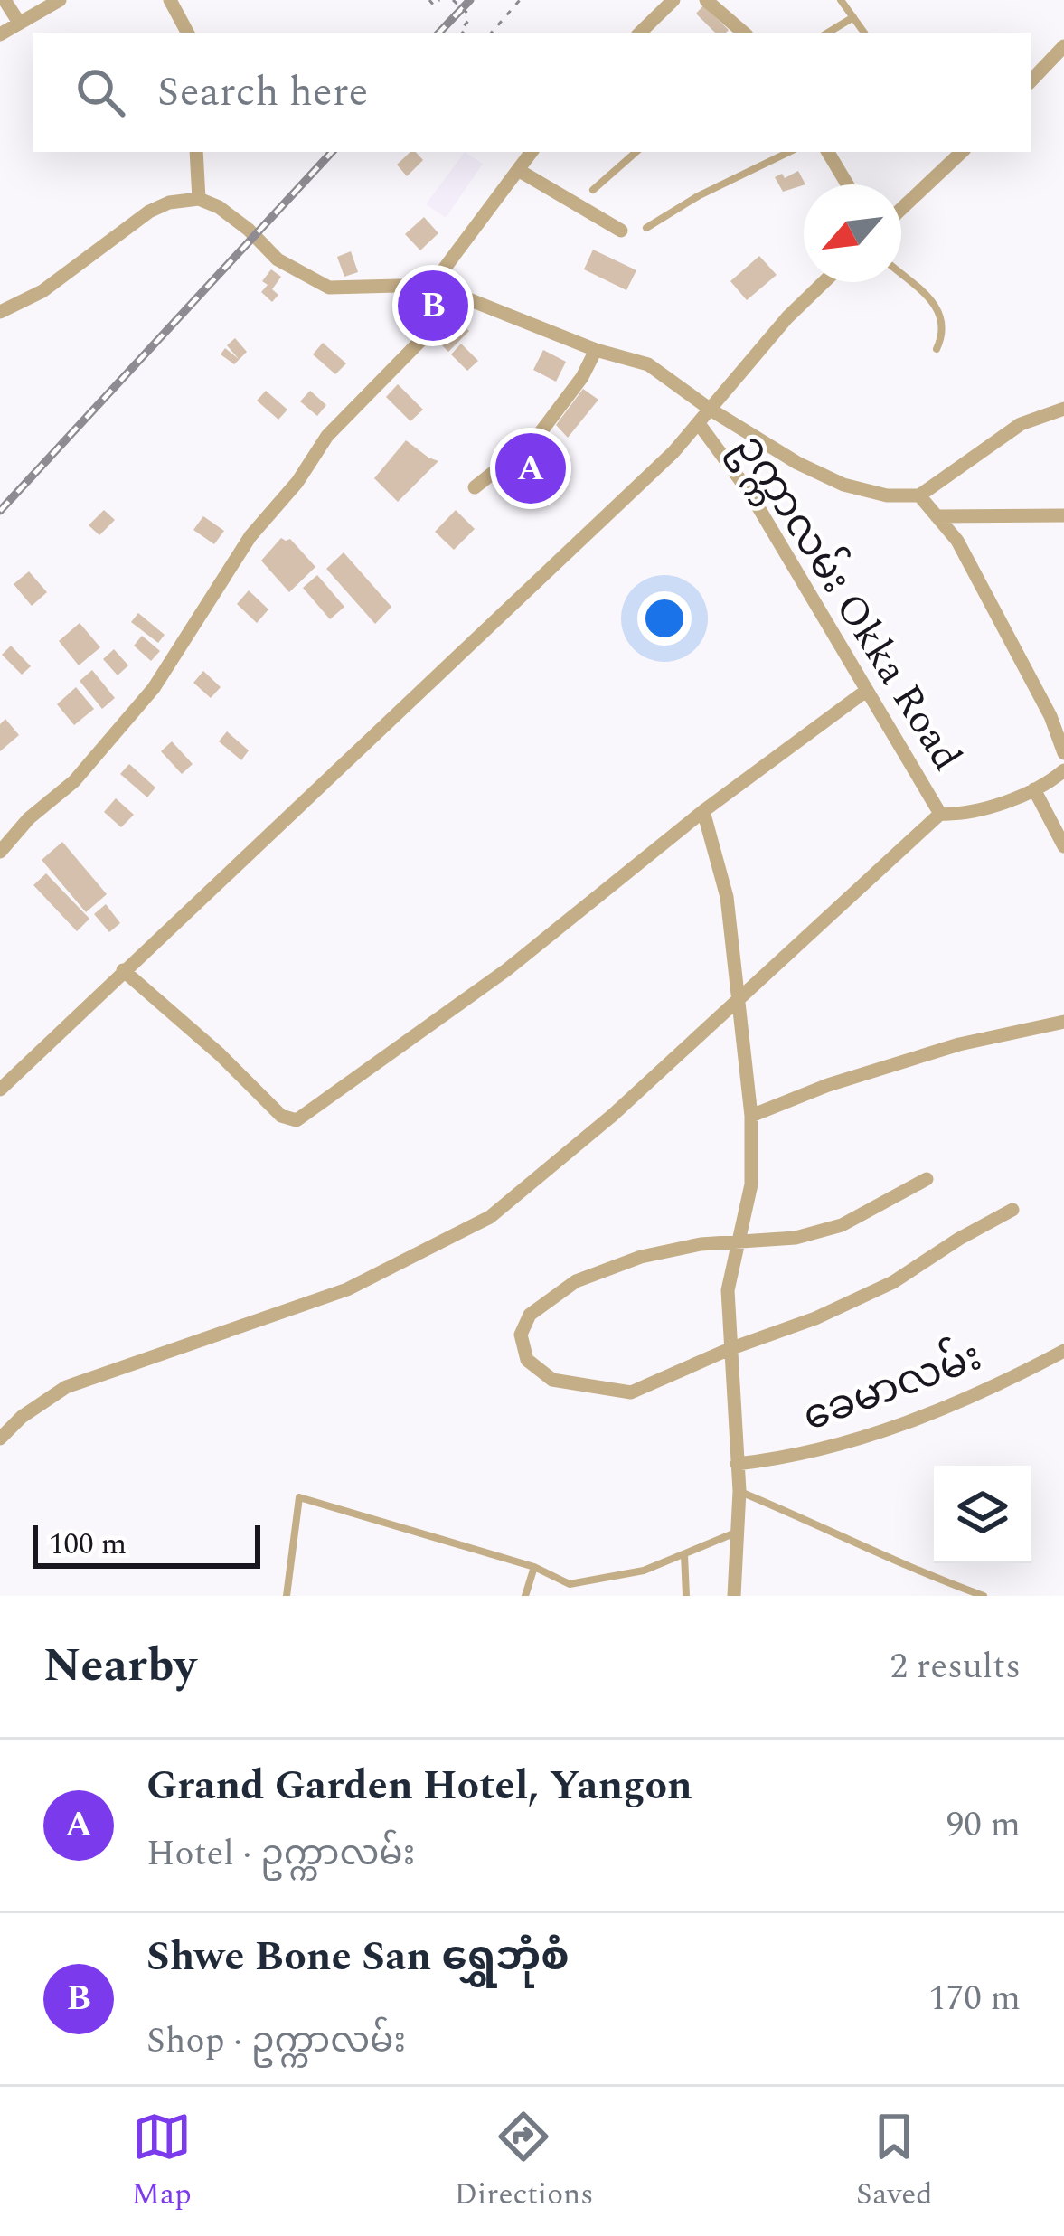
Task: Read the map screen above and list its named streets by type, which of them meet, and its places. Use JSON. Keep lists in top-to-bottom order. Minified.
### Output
{"streets":{"street":["ဥက္ကာလမ်း Okka Road","ခေမာလမ်း"]},"scale_bar":"100 m","north":"bottom left","page":{"search":"Search here","pins":["B","A"],"scale":"100 m","heading":["Nearby","2 results"],"list":[{"mark":"A","name":"Grand Garden Hotel, Yangon","note":"Hotel · ဥက္ကာလမ်း","value":"90 m"},{"mark":"B","name":"Shwe Bone San ရွှေဘုံစံ","note":"Shop · ဥက္ကာလမ်း","value":"170 m"}],"nav":["Map","Directions","Saved"]}}
